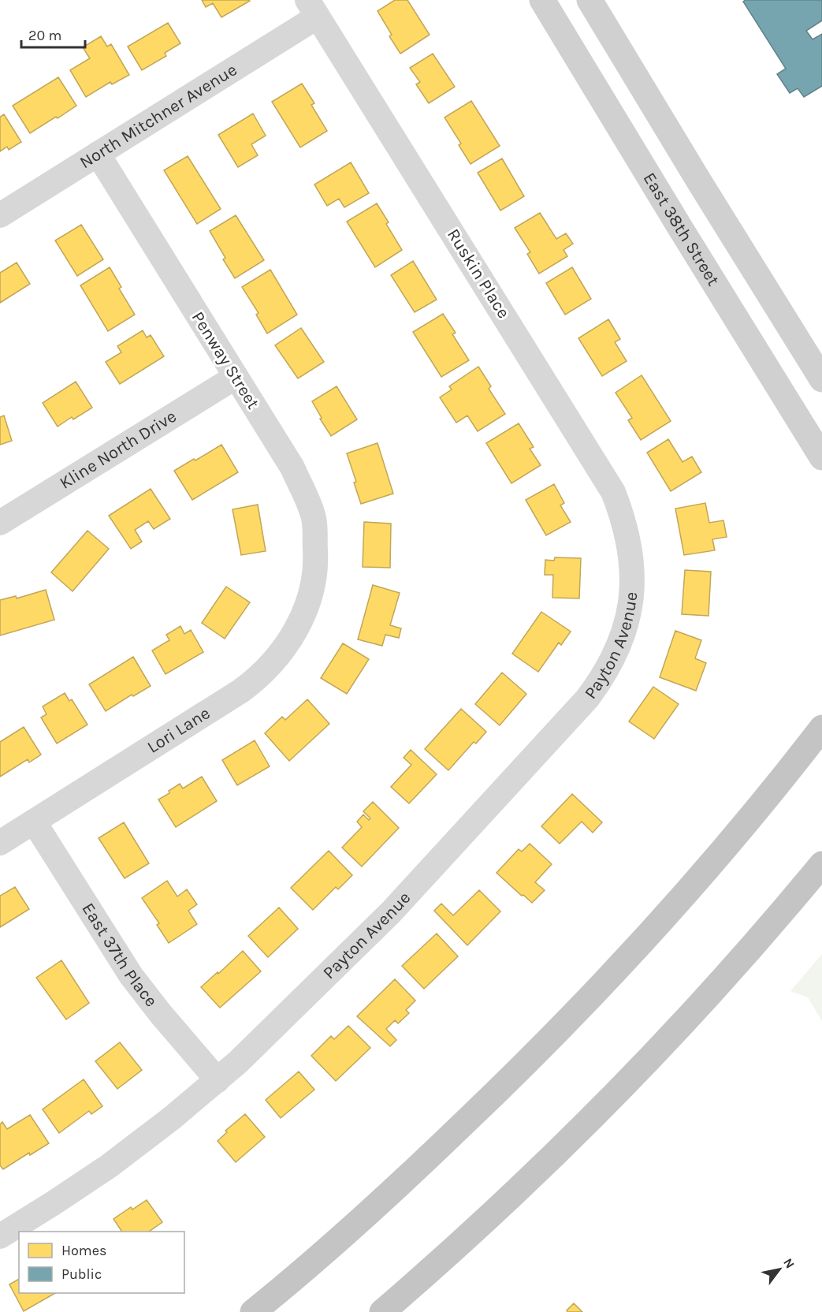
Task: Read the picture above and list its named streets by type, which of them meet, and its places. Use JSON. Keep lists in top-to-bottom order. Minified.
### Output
{"streets":{"main road":["East 38th Street"],"street":["North Mitchner Avenue","Ruskin Place","Penway Street","Kline North Drive","Payton Avenue","Lori Lane","East 37th Place"]},"crossings":[["North Mitchner Avenue","Ruskin Place"],["North Mitchner Avenue","Penway Street"],["Ruskin Place","Payton Avenue"],["Penway Street","Kline North Drive"],["Penway Street","Lori Lane"],["Payton Avenue","East 37th Place"],["Lori Lane","East 37th Place"]],"legend":["Homes","Public"],"scale_bar":"20 m","north":"top right"}
